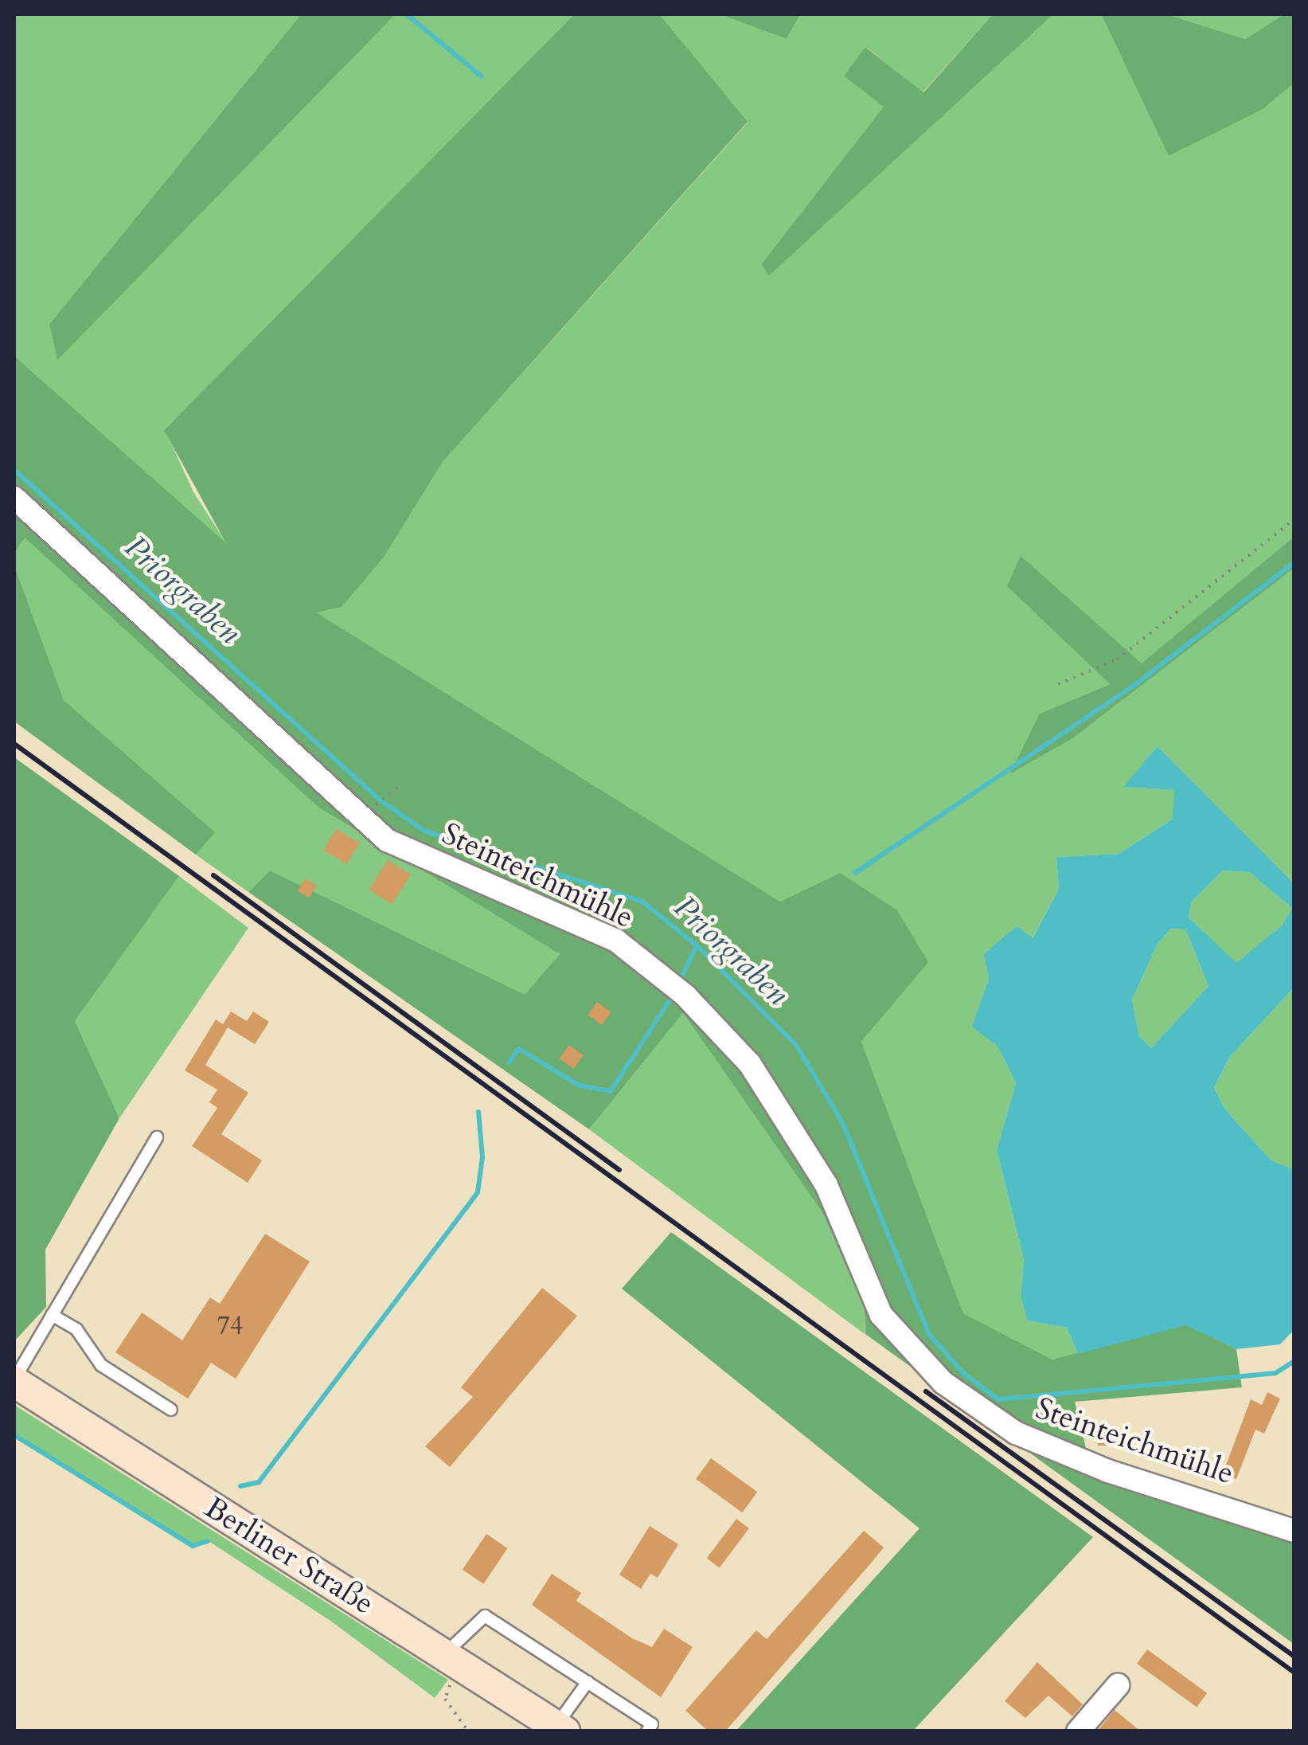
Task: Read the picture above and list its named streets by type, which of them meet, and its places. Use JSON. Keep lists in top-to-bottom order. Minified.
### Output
{"streets":{"main road":["Berliner Straße"],"street":["Steinteichmühle"]},"water":["Priorgraben"],"house_numbers":["74"]}
